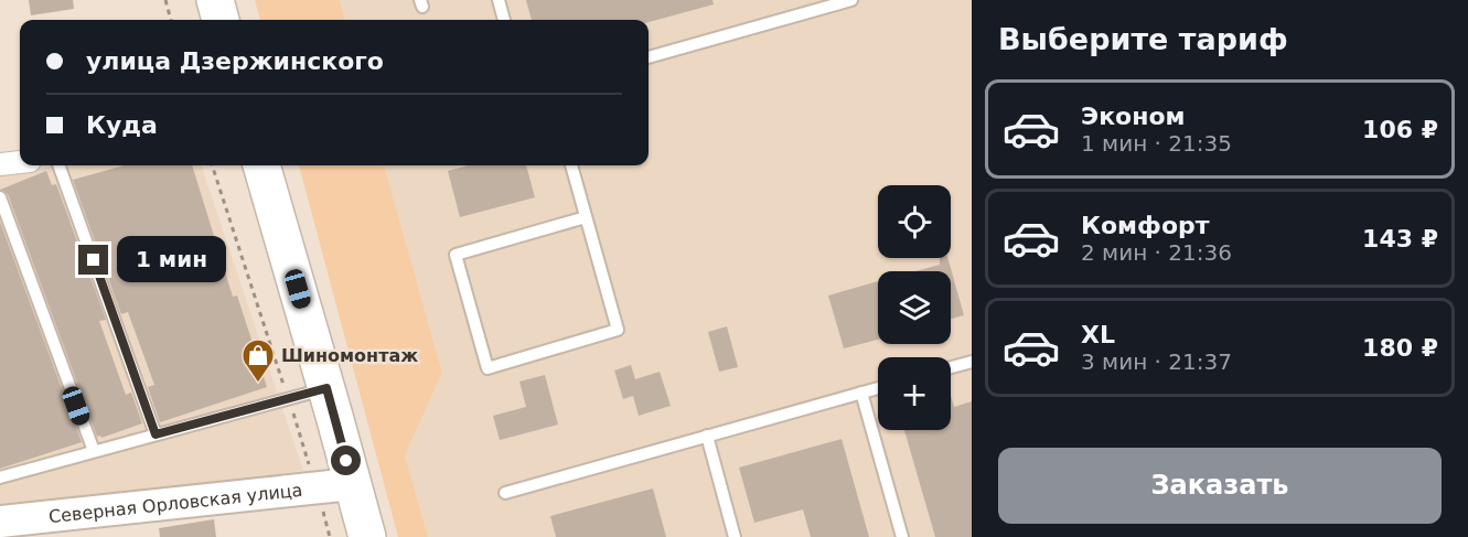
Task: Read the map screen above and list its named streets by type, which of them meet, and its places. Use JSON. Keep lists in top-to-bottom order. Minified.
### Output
{"streets":{"street":["Северная Орловская улица"]},"places":{"shop":["Шиномонтаж"]},"page":{"heading":"Выберите тариф","banner":["улица Дзержинского","Куда"],"list":[{"name":"Эконом","note":"1 мин · 21:35","value":"106 ₽"},{"name":"Комфорт","note":"2 мин · 21:36","value":"143 ₽"},{"name":"XL","note":"3 мин · 21:37","value":"180 ₽"}],"map_buttons":"+","bubble":"1 мин","buttons":"Заказать"}}
